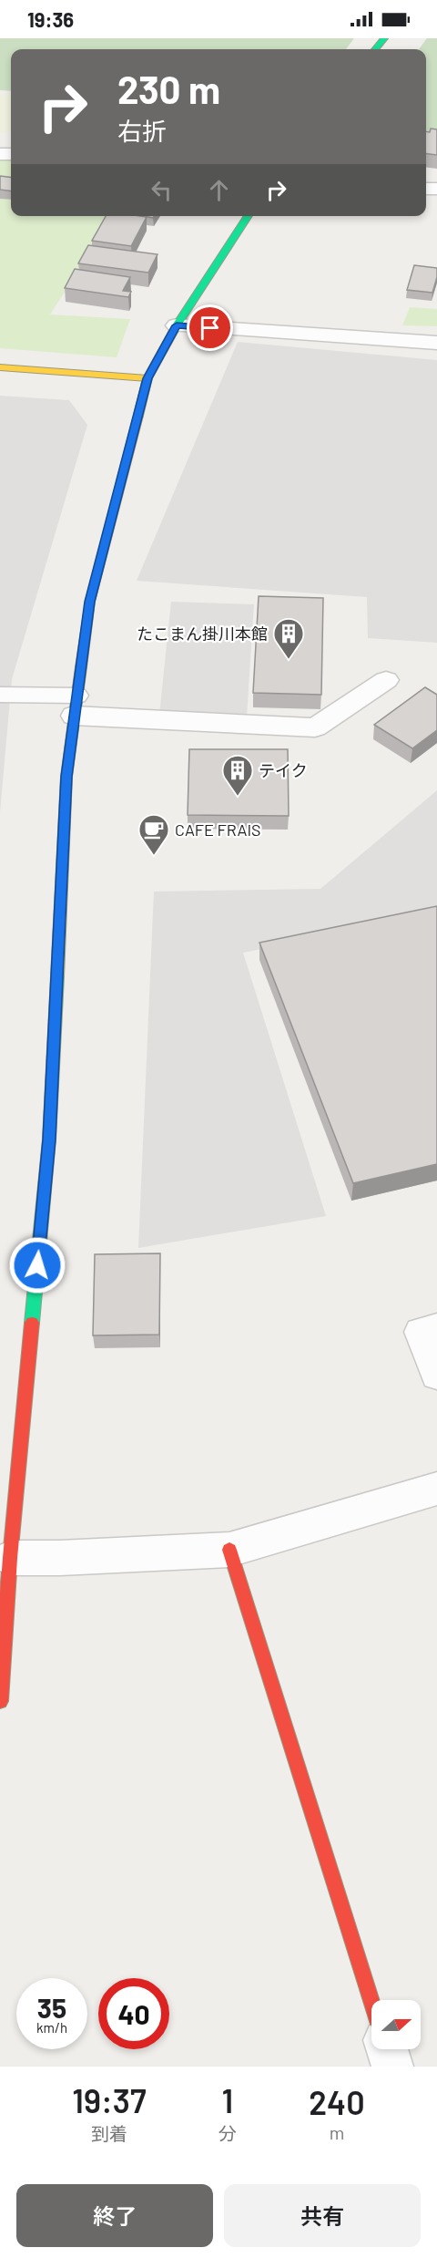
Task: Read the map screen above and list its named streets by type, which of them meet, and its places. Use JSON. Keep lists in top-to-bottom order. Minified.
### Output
{"places":{"building":["たこまん掛川本館","テイク"],"cafe":["CAFE FRAIS"]},"north":"right","page":{"status":"19:36","turn":["230 m","右折"],"speed":"35 km/h","limit":"40","eta":["19:37","到着","1","分","240","m"],"buttons":["終了","共有"]}}
